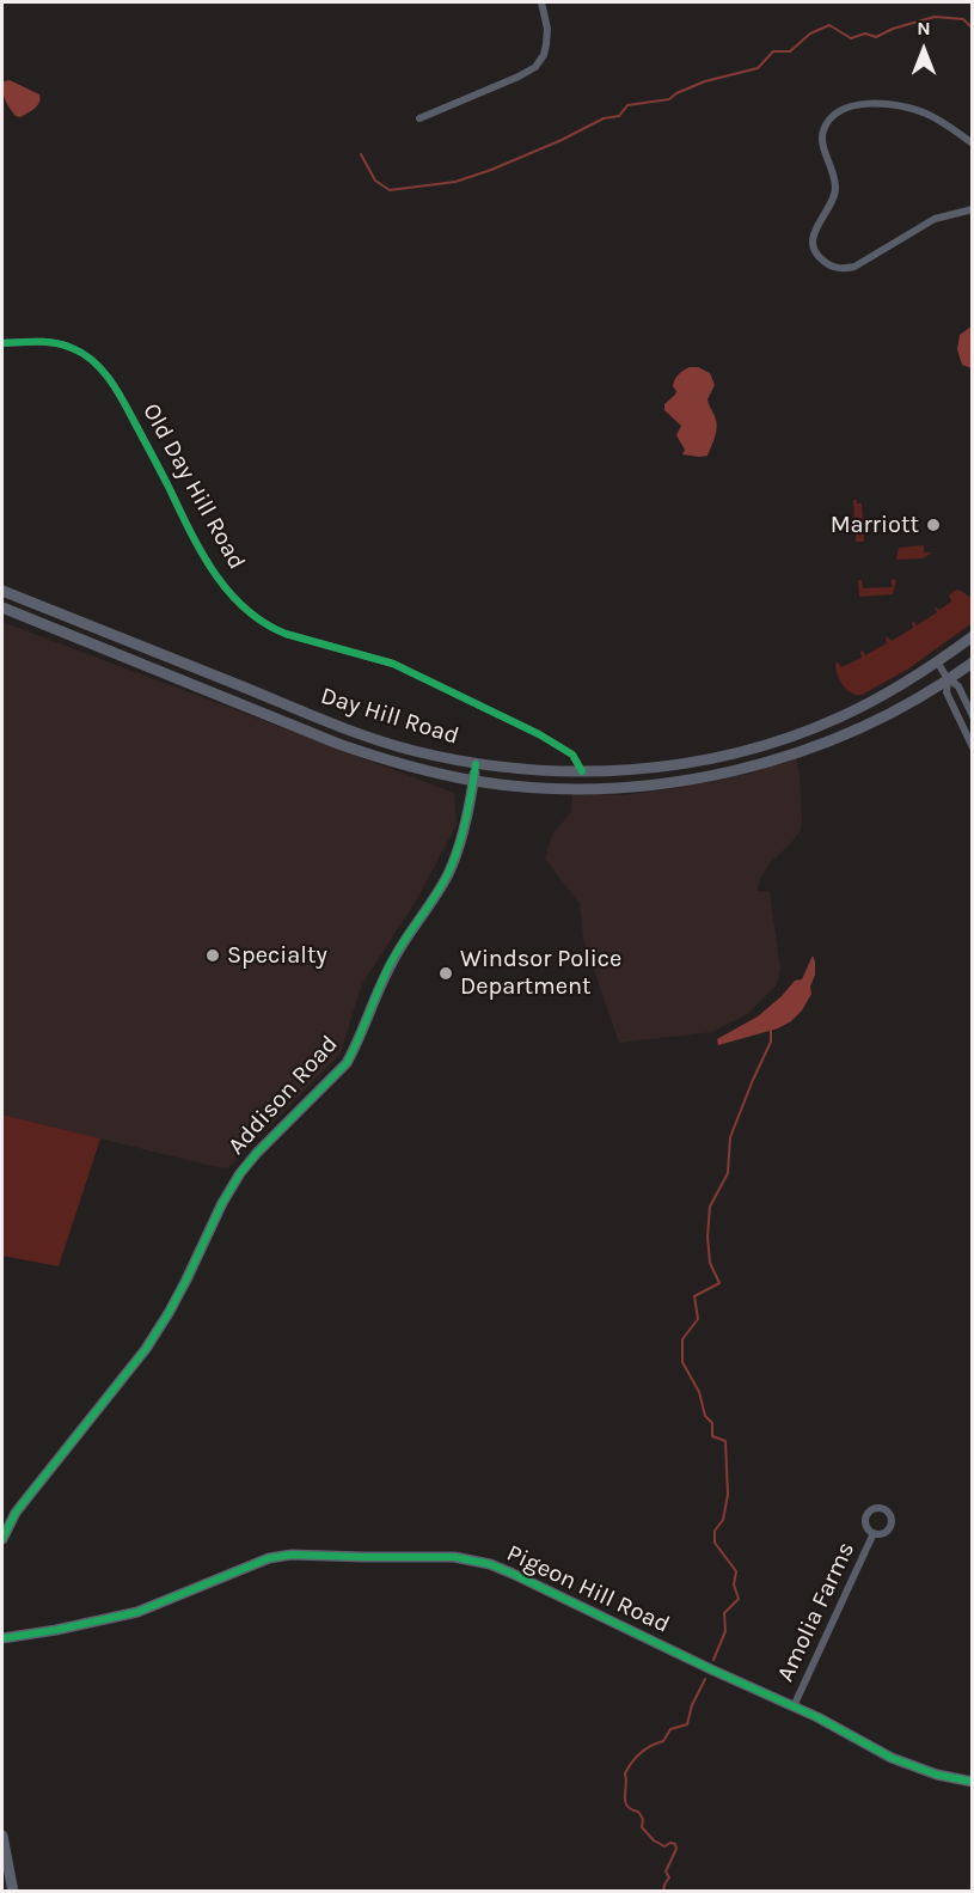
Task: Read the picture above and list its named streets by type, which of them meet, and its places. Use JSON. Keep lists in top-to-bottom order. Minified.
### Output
{"streets":{"main road":["Day Hill Road","Addison Road","Pigeon Hill Road"],"street":["Old Day Hill Road","Amolia Farms"]},"crossings":[["Old Day Hill Road","Day Hill Road"],["Day Hill Road","Addison Road"],["Pigeon Hill Road","Amolia Farms"]],"places":["Marriott","Specialty","Windsor Police Department"],"north":"top"}
